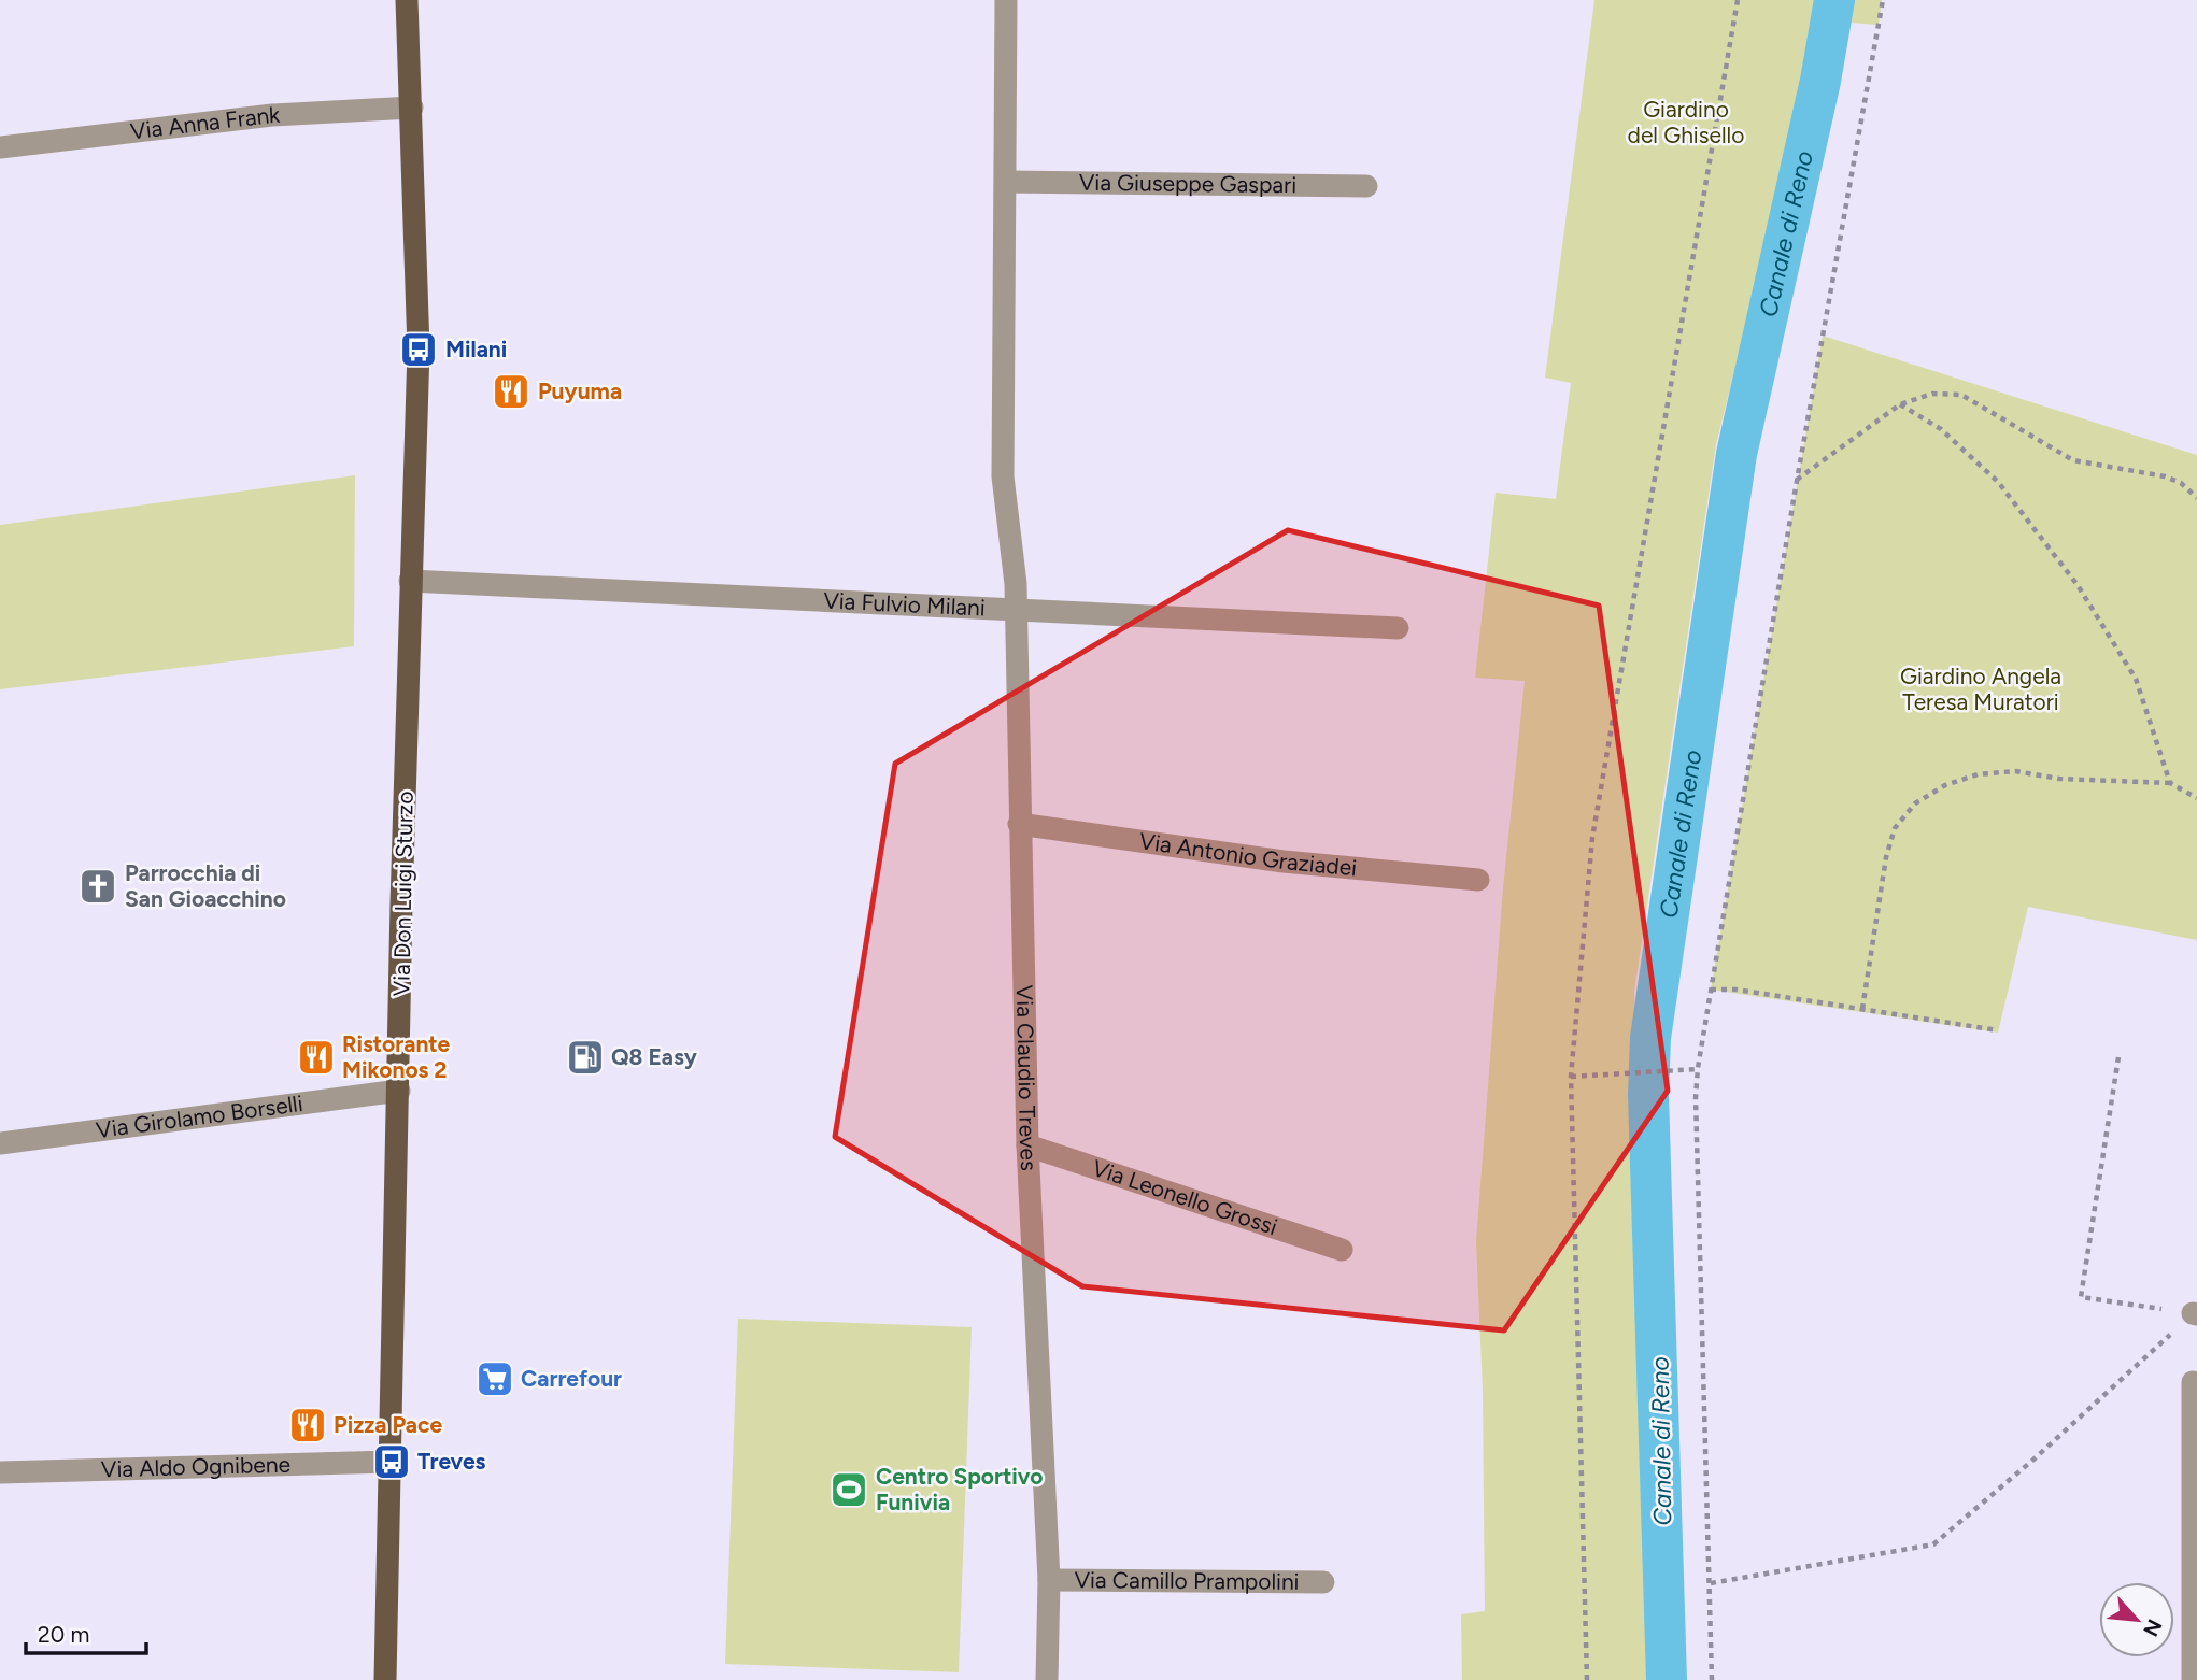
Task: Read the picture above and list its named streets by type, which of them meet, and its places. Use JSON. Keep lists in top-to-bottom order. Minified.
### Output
{"streets":{"main road":["Via Don Luigi Sturzo"],"street":["Via Anna Frank","Via Giuseppe Gaspari","Via Fulvio Milani","Via Antonio Graziadei","Via Claudio Treves","Via Girolamo Borselli","Via Leonello Grossi","Via Aldo Ognibene","Via Camillo Prampolini"]},"crossings":[["Via Anna Frank","Via Don Luigi Sturzo"],["Via Giuseppe Gaspari","Via Claudio Treves"],["Via Fulvio Milani","Via Don Luigi Sturzo"],["Via Fulvio Milani","Via Claudio Treves"],["Via Antonio Graziadei","Via Claudio Treves"],["Via Don Luigi Sturzo","Via Girolamo Borselli"],["Via Don Luigi Sturzo","Via Aldo Ognibene"],["Via Claudio Treves","Via Leonello Grossi"],["Via Claudio Treves","Via Camillo Prampolini"]],"water":["Canale di Reno"],"parks":["Giardino del Ghisello","Giardino Angela Teresa Muratori"],"places":{"bus stop":["Milani","Treves"],"restaurant":["Puyuma","Ristorante Mikonos 2","Pizza Pace"],"church":["Parrocchia di San Gioacchino"],"fuel station":["Q8 Easy"],"supermarket":["Carrefour"],"sports":["Centro Sportivo Funivia"]},"scale_bar":"20 m","north":"bottom right"}
